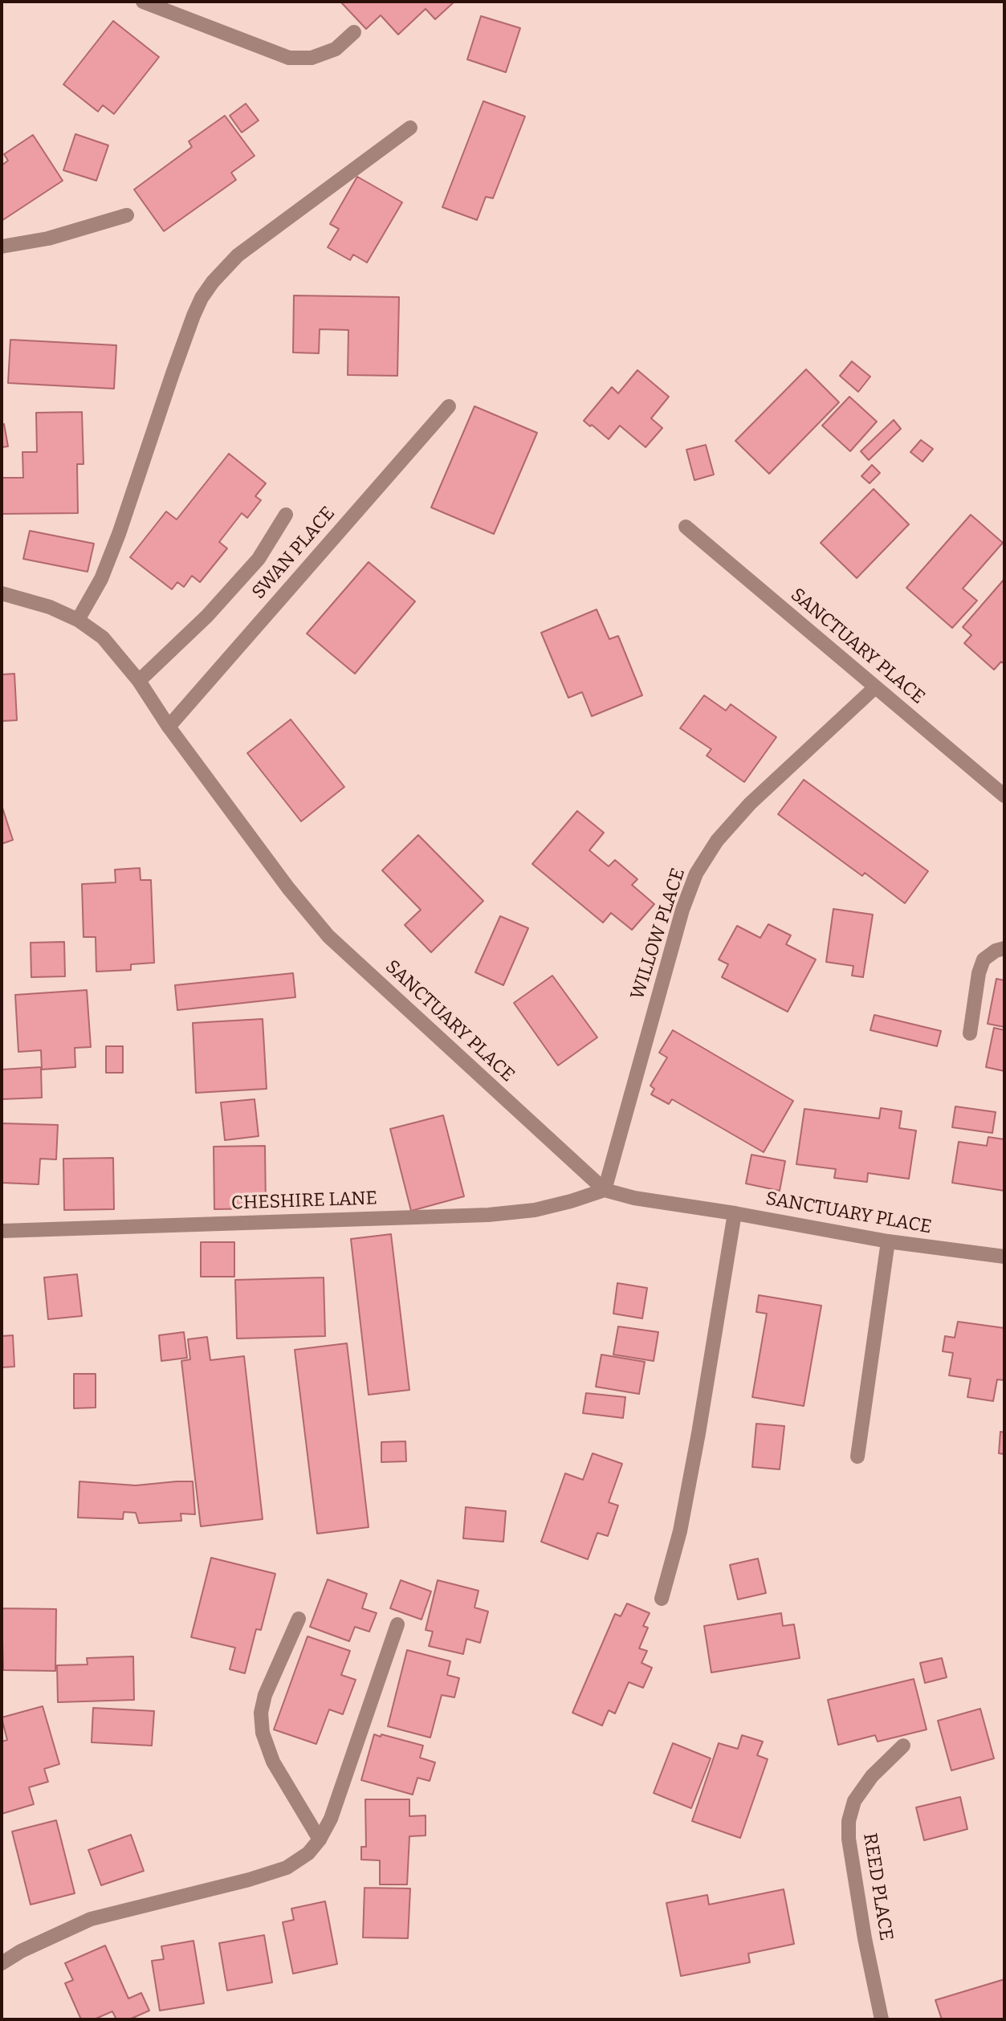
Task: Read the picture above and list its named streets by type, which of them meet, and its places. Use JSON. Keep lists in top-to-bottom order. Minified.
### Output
{"streets":{"street":["SWAN PLACE","SANCTUARY PLACE","WILLOW PLACE","CHESHIRE LANE","REED PLACE"]},"crossings":[["SWAN PLACE","SANCTUARY PLACE"],["SANCTUARY PLACE","WILLOW PLACE"],["SANCTUARY PLACE","CHESHIRE LANE"],["WILLOW PLACE","CHESHIRE LANE"]]}
